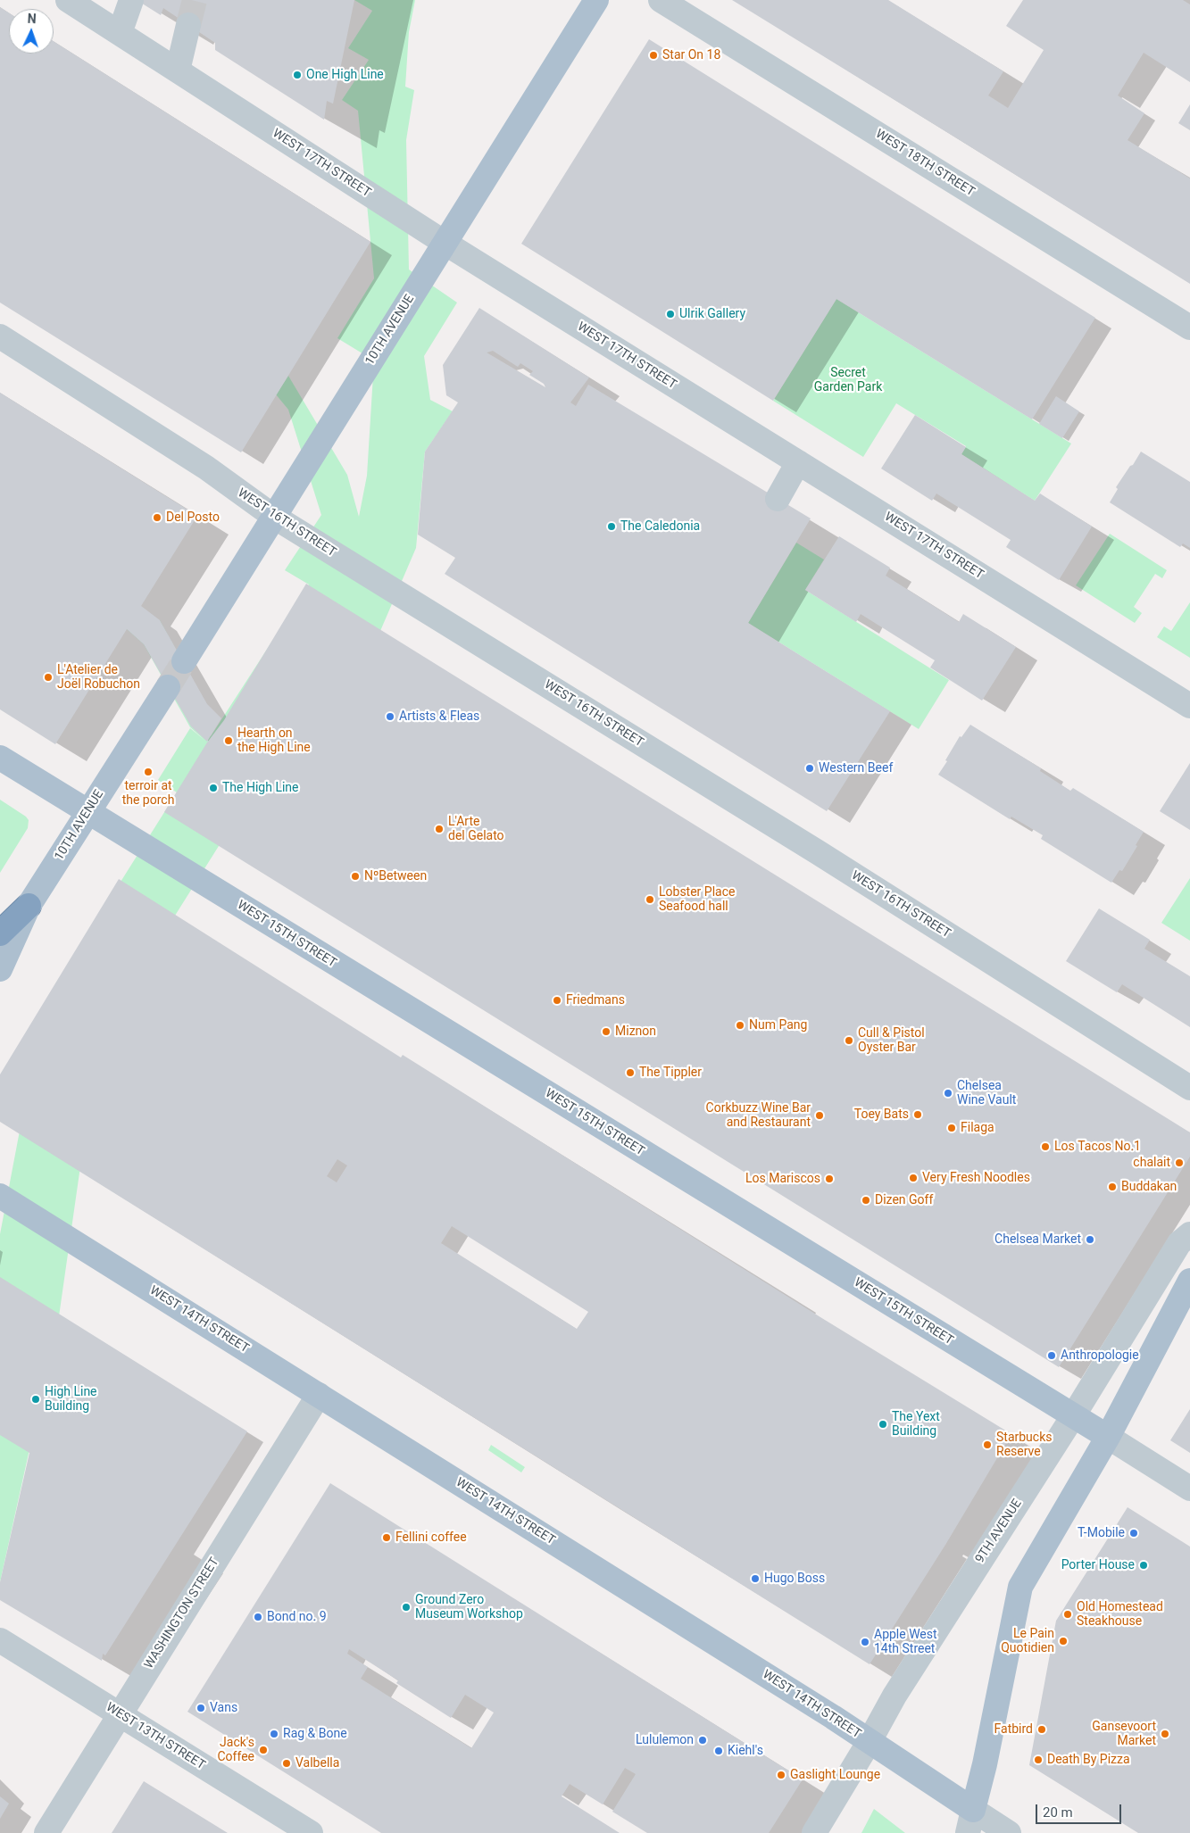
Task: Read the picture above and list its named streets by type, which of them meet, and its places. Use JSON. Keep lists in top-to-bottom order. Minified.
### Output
{"streets":{"main road":["10TH AVENUE","WEST 15TH STREET","WEST 14TH STREET"],"street":["WEST 17TH STREET","WEST 18TH STREET","WEST 16TH STREET","9TH AVENUE","WASHINGTON STREET","WEST 13TH STREET"]},"crossings":[["WEST 17TH STREET","10TH AVENUE"],["10TH AVENUE","WEST 16TH STREET"],["10TH AVENUE","WEST 15TH STREET"],["WEST 15TH STREET","9TH AVENUE"],["WEST 14TH STREET","9TH AVENUE"],["WEST 14TH STREET","WASHINGTON STREET"],["WASHINGTON STREET","WEST 13TH STREET"]],"parks":["Secret Garden Park"],"places":["Star On 18","One High Line","Ulrik Gallery","Del Posto","The Caledonia","L'Atelier de Joël Robuchon","Artists & Fleas","Hearth on the High Line","Western Beef","terroir at the porch","The High Line","L'Arte del Gelato","NºBetween","Lobster Place Seafood hall","Friedmans","Num Pang","Miznon","Cull & Pistol Oyster Bar","The Tippler","Chelsea Wine Vault","Toey Bats","Corkbuzz Wine Bar and Restaurant","Filaga","Los Tacos No.1","chalait","Very Fresh Noodles","Los Mariscos","Buddakan","Dizen Goff","Chelsea Market","Anthropologie","High Line Building","The Yext Building","Starbucks Reserve","T-Mobile","Fellini coffee","Porter House","Hugo Boss","Ground Zero Museum Workshop","Old Homestead Steakhouse","Bond no. 9","Le Pain Quotidien","Apple West 14th Street","Vans","Fatbird","Rag & Bone","Gansevoort Market","Lululemon","Jack's Coffee","Kiehl's","Death By Pizza","Valbella","Gaslight Lounge"],"scale_bar":"20 m","north":"top"}
